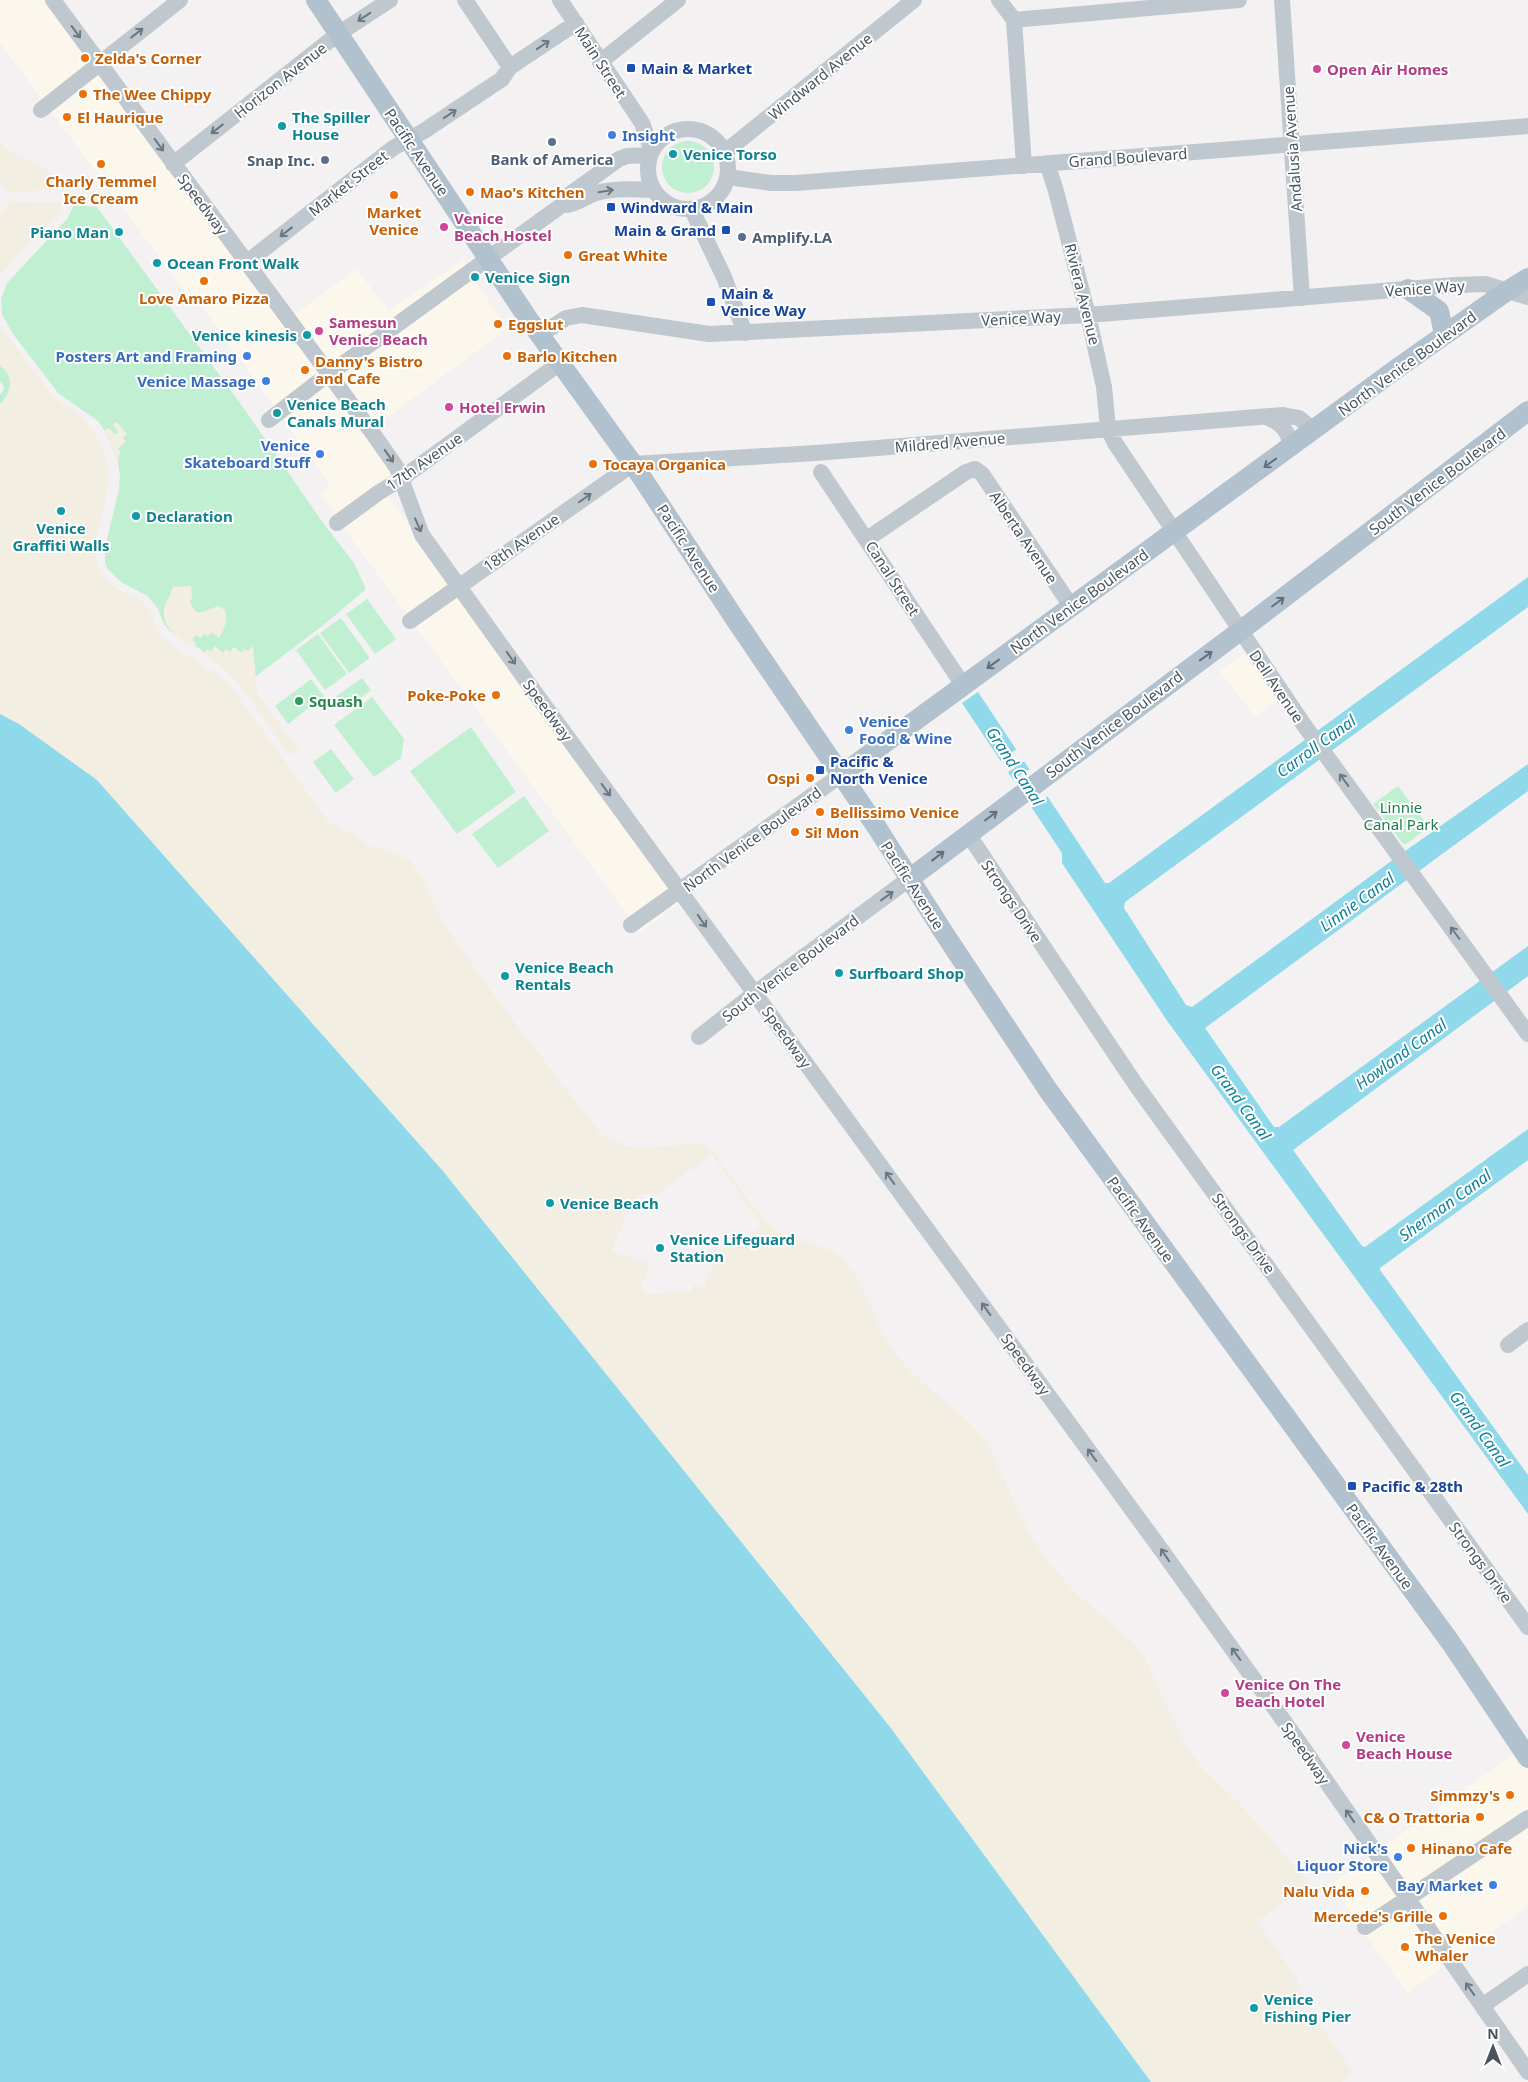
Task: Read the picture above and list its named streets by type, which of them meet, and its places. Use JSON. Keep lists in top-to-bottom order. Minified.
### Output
{"streets":{"main road":["Pacific Avenue","North Venice Boulevard","South Venice Boulevard"],"street":["Main Street","Windward Avenue","Horizon Avenue","Andalusia Avenue","Grand Boulevard","Market Street","Speedway","Venice Way","Riviera Avenue","Mildred Avenue","17th Avenue","Alberta Avenue","18th Avenue","Canal Street","Dell Avenue","Strongs Drive"]},"crossings":[["Main Street","Windward Avenue"],["Main Street","Grand Boulevard"],["Main Street","Market Street"],["Windward Avenue","Grand Boulevard"],["Horizon Avenue","Pacific Avenue"],["Horizon Avenue","Speedway"],["Andalusia Avenue","Grand Boulevard"],["Andalusia Avenue","Venice Way"],["Pacific Avenue","Market Street"],["Pacific Avenue","Venice Way"],["Pacific Avenue","North Venice Boulevard"],["Pacific Avenue","Mildred Avenue"],["Pacific Avenue","17th Avenue"],["Pacific Avenue","South Venice Boulevard"],["Pacific Avenue","18th Avenue"],["Grand Boulevard","Riviera Avenue"],["Market Street","Speedway"],["Speedway","North Venice Boulevard"],["Speedway","17th Avenue"],["Speedway","South Venice Boulevard"],["Speedway","18th Avenue"],["Venice Way","Riviera Avenue"],["Venice Way","North Venice Boulevard"],["Riviera Avenue","Mildred Avenue"],["Riviera Avenue","Dell Avenue"],["North Venice Boulevard","Mildred Avenue"],["North Venice Boulevard","Alberta Avenue"],["North Venice Boulevard","Canal Street"],["North Venice Boulevard","Dell Avenue"],["Mildred Avenue","18th Avenue"],["Mildred Avenue","Dell Avenue"],["South Venice Boulevard","Dell Avenue"],["South Venice Boulevard","Strongs Drive"],["Alberta Avenue","Canal Street"]],"one_way":["South Venice Boulevard","18th Avenue","Dell Avenue"],"water":["Carroll Canal","Grand Canal","Linnie Canal","Howland Canal","Sherman Canal"],"parks":["Linnie Canal Park"],"places":{"other":["Zelda's Corner","Open Air Homes","The Wee Chippy","El Haurique","The Spiller House","Insight","Bank of America","Venice Torso","Snap Inc.","Charly Temmel Ice Cream","Mao's Kitchen","Market Venice","Venice Beach Hostel","Piano Man","Amplify.LA","Great White","Ocean Front Walk","Venice Sign","Love Amaro Pizza","Eggslut","Samesun Venice Beach","Venice kinesis","Posters Art and Framing","Barlo Kitchen","Danny's Bistro and Cafe","Venice Massage","Hotel Erwin","Venice Beach Canals Mural","Venice Skateboard Stuff","Tocaya Organica","Venice Graffiti Walls","Declaration","Poke-Poke","Squash","Venice Food & Wine","Ospi","Bellissimo Venice","Si! Mon","Surfboard Shop","Venice Beach Rentals","Venice Beach","Venice Lifeguard Station","Venice On The Beach Hotel","Venice Beach House","Simmzy's","C& O Trattoria","Hinano Cafe","Nick's Liquor Store","Bay Market","Nalu Vida","Mercede's Grille","The Venice Whaler","Venice Fishing Pier"],"transit":["Main & Market","Windward & Main","Main & Grand","Main & Venice Way","Pacific & North Venice","Pacific & 28th"]},"north":"top"}
